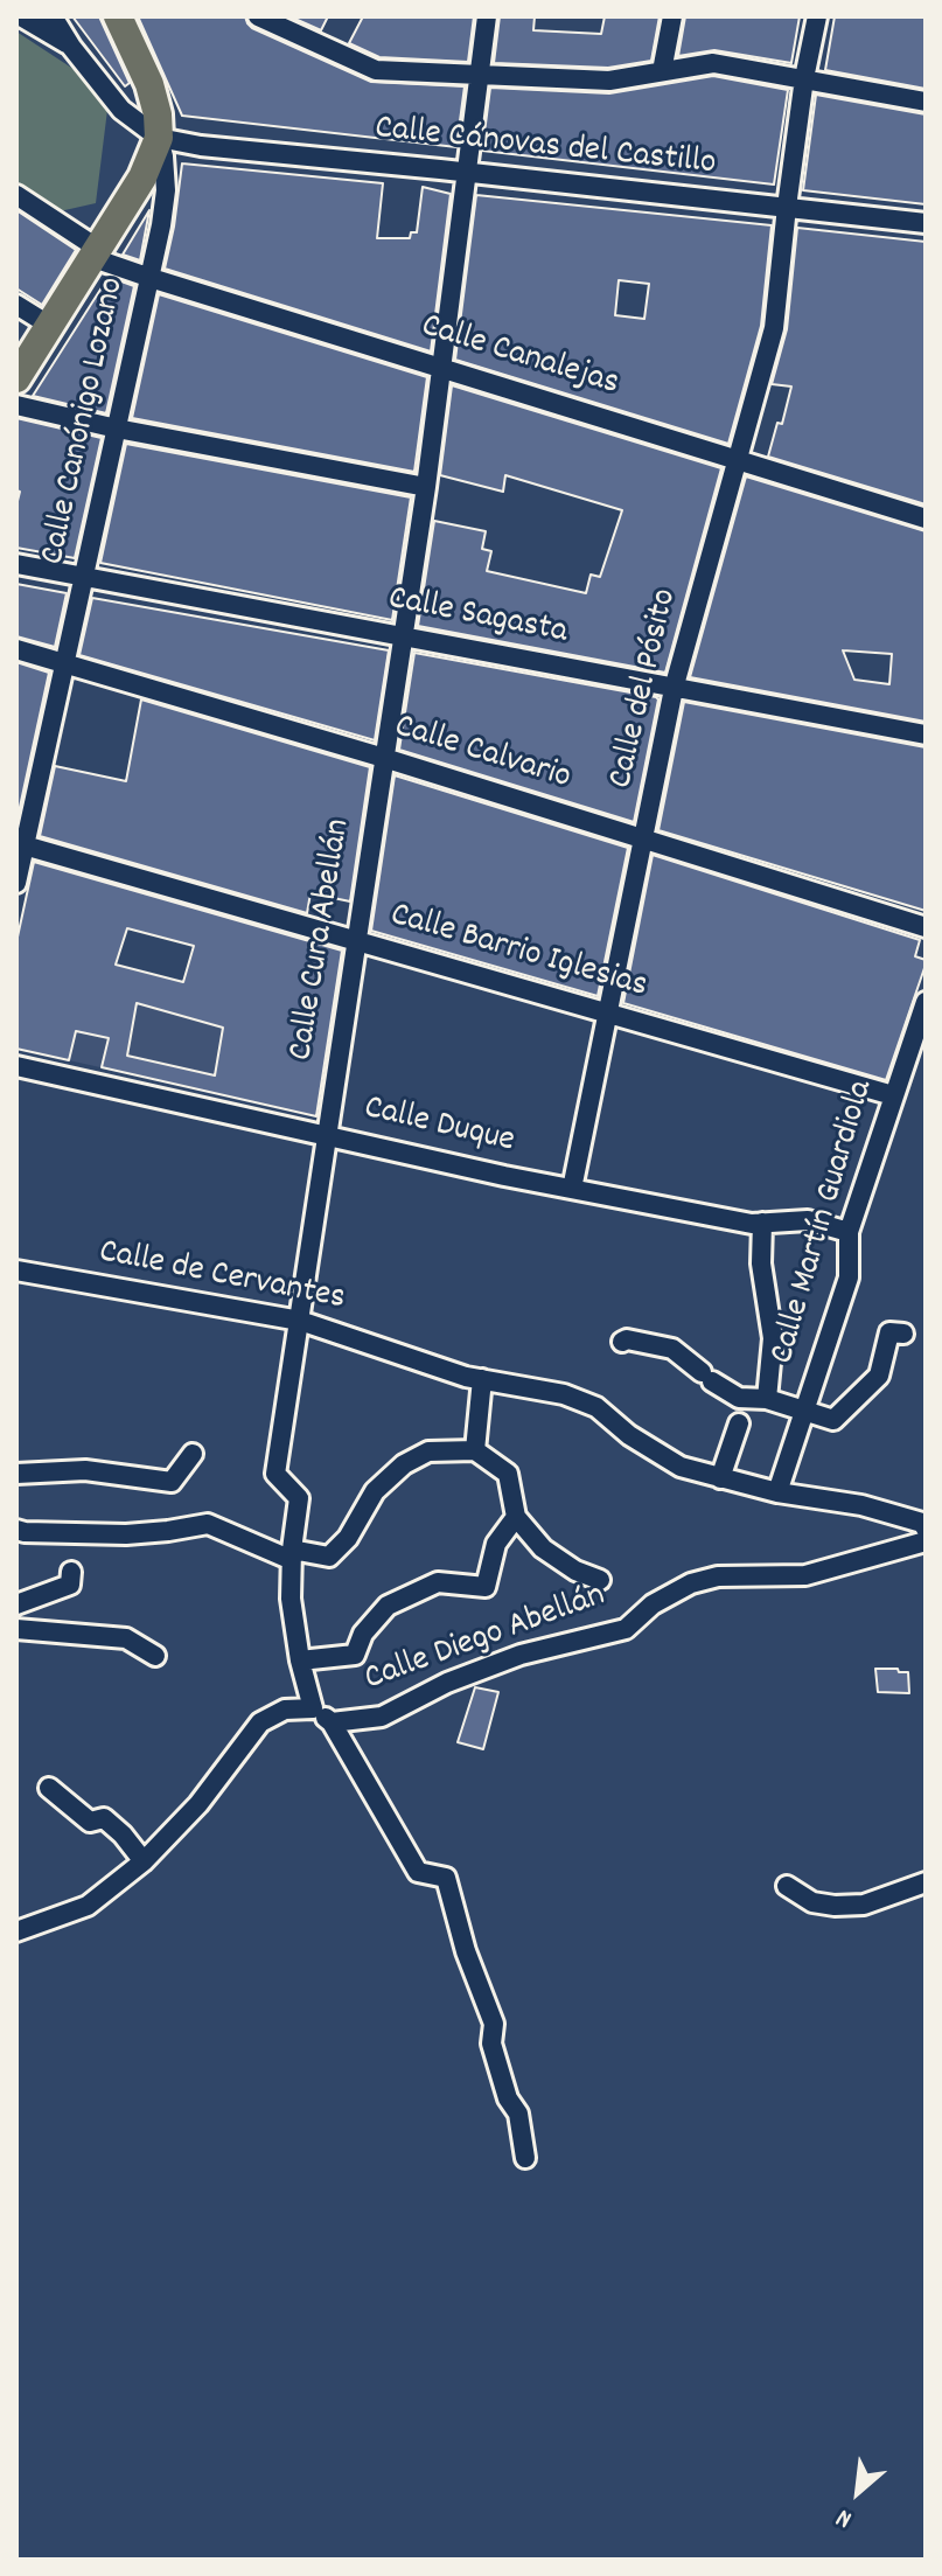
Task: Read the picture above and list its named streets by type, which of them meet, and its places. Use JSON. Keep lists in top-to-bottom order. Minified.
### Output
{"streets":{"street":["Calle Cánovas del Castillo","Calle Canalejas","Calle Canónigo Lozano","Calle Sagasta","Calle del Pósito","Calle Calvario","Calle Cura Abellán","Calle Barrio Iglesias","Calle Duque","Calle Martín Guardiola","Calle de Cervantes","Calle Diego Abellán"]},"crossings":[["Calle Cánovas del Castillo","Calle Canónigo Lozano"],["Calle Cánovas del Castillo","Calle del Pósito"],["Calle Cánovas del Castillo","Calle Cura Abellán"],["Calle Canalejas","Calle Canónigo Lozano"],["Calle Canalejas","Calle del Pósito"],["Calle Canalejas","Calle Cura Abellán"],["Calle Canónigo Lozano","Calle Sagasta"],["Calle Canónigo Lozano","Calle Calvario"],["Calle Canónigo Lozano","Calle Barrio Iglesias"],["Calle Sagasta","Calle del Pósito"],["Calle Sagasta","Calle Cura Abellán"],["Calle del Pósito","Calle Calvario"],["Calle del Pósito","Calle Barrio Iglesias"],["Calle del Pósito","Calle Duque"],["Calle Calvario","Calle Cura Abellán"],["Calle Cura Abellán","Calle Barrio Iglesias"],["Calle Cura Abellán","Calle Duque"],["Calle Cura Abellán","Calle de Cervantes"],["Calle Barrio Iglesias","Calle Martín Guardiola"],["Calle Duque","Calle Martín Guardiola"],["Calle Martín Guardiola","Calle de Cervantes"]],"north":"bottom left"}
